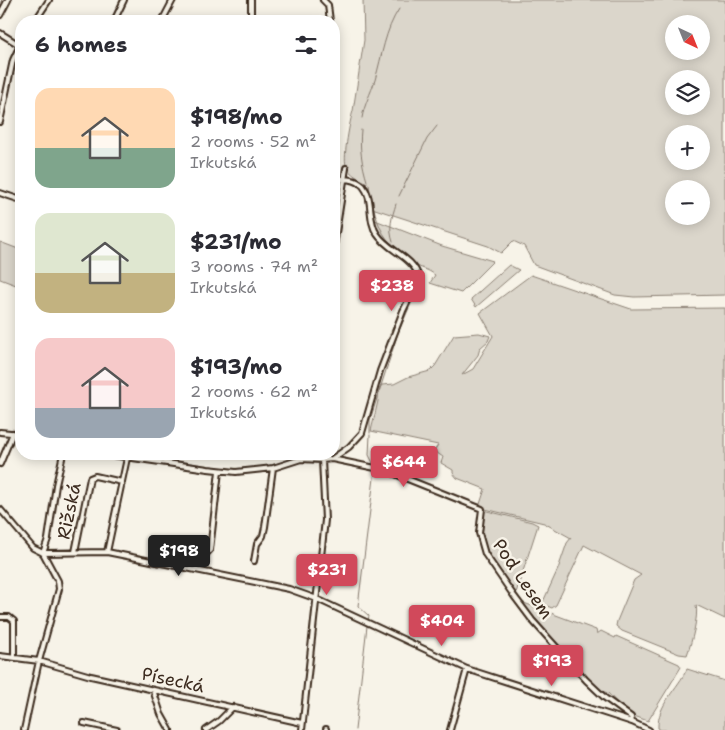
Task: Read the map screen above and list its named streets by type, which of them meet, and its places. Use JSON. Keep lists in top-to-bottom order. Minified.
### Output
{"streets":{"street":["Rižská","Pod Lesem","Písecká"]},"north":"bottom right","page":{"map_buttons":["+","−"],"heading":"6 homes","list":[{"name":"$198/mo","note":"2 rooms · 52 m² · Irkutská"},{"name":"$231/mo","note":"3 rooms · 74 m² · Irkutská"},{"name":"$193/mo","note":"2 rooms · 62 m² · Irkutská"}],"price":["$238","$644","$198","$231","$404","$193"]}}
